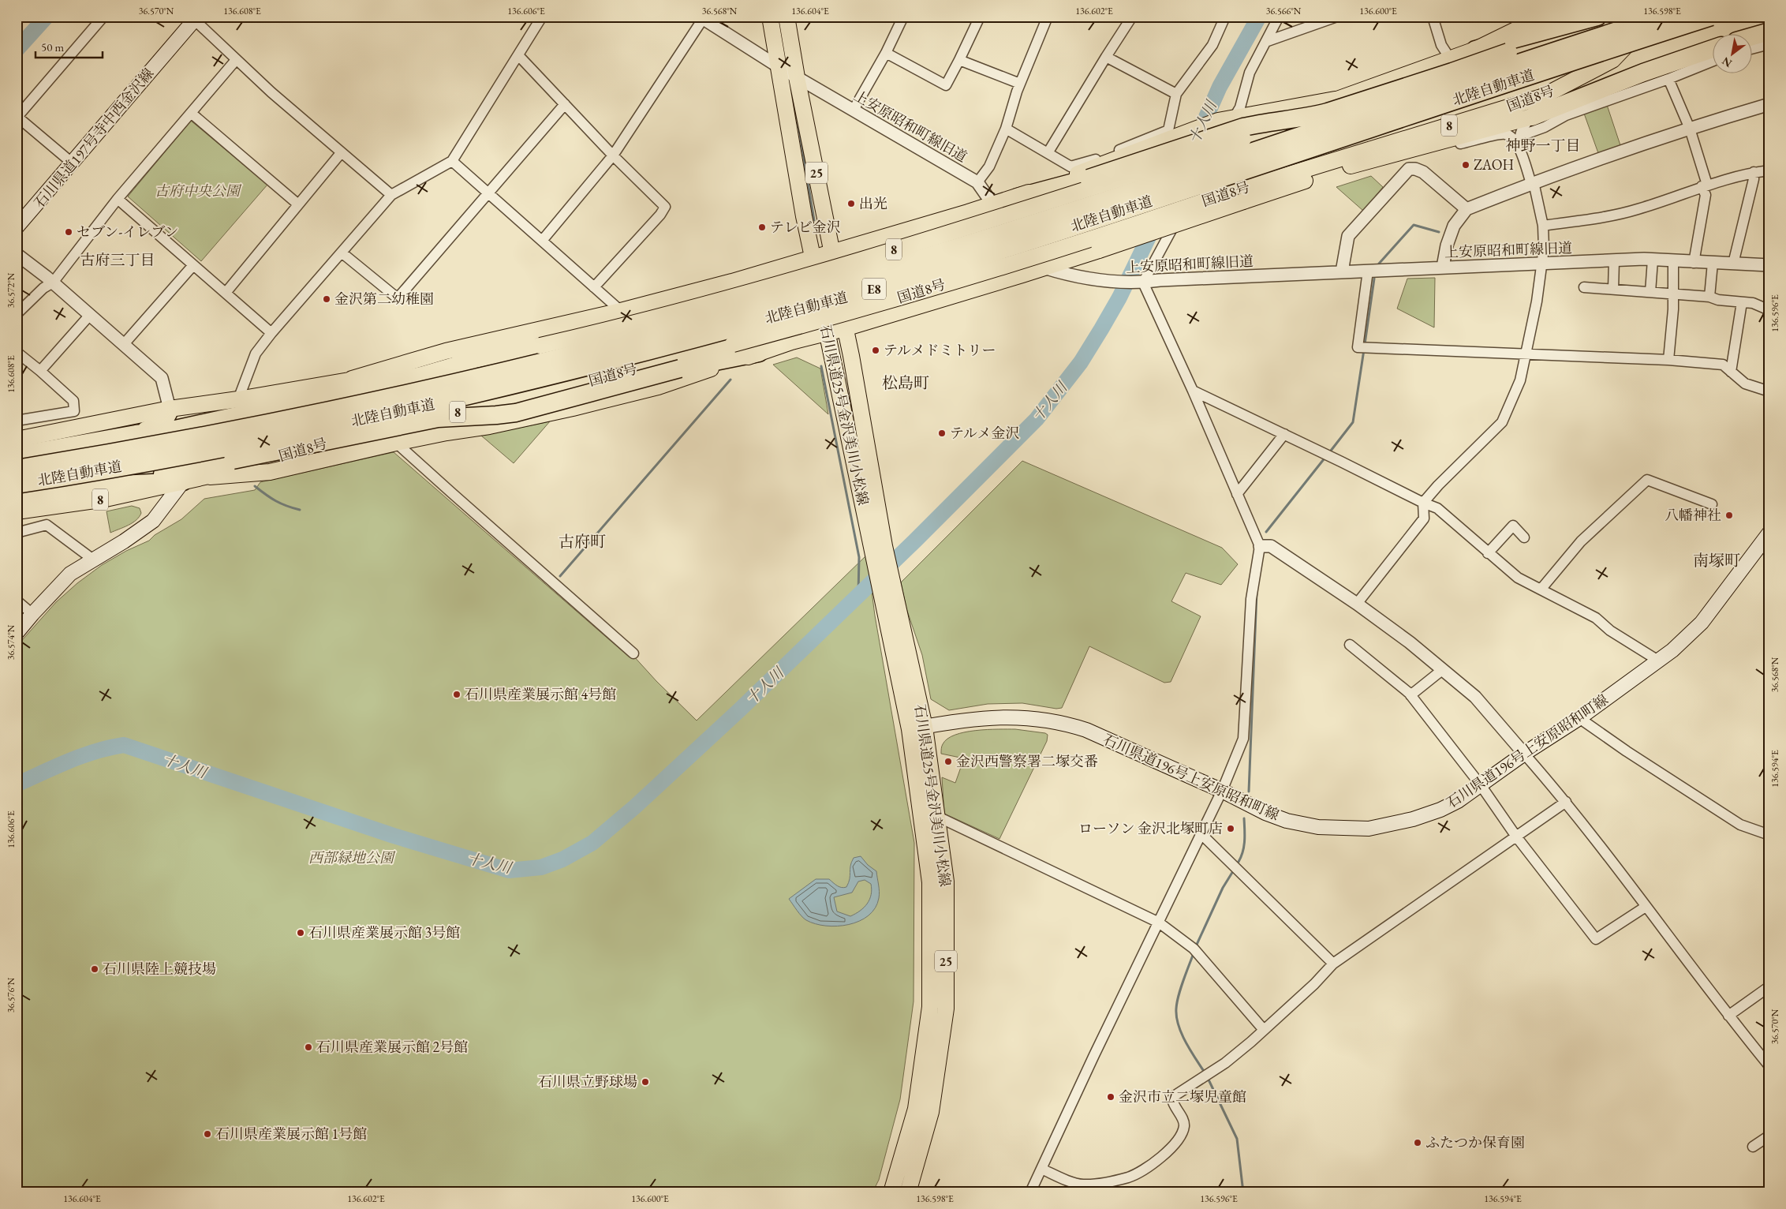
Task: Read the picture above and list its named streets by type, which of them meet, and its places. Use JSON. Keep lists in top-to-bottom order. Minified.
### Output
{"streets":{"highway":["北陸自動車道","E8"],"main road":["国道8号","8","石川県道197号寺中西金沢線","25","石川県道25号金沢美川小松線","石川県道196号上安原昭和町線"],"street":["上安原昭和町線旧道"]},"crossings":[["8","上安原昭和町線旧道"],["8","石川県道25号金沢美川小松線"],["上安原昭和町線旧道","石川県道25号金沢美川小松線"],["石川県道25号金沢美川小松線","石川県道196号上安原昭和町線"]],"districts":["神野一丁目","古府三丁目","松島町","古府町","南塚町"],"water":["十人川"],"parks":["古府中央公園","西部緑地公園"],"places":["ZAOH","出光","テレビ金沢","セブン-イレブン","金沢第二幼稚園","テルメドミトリー","テルメ金沢","八幡神社","石川県産業展示館 4号館","金沢西警察署二塚交番","ローソン 金沢北塚町店","石川県産業展示館 3号館","石川県陸上競技場","石川県産業展示館 2号館","石川県立野球場","金沢市立二塚児童館","石川県産業展示館 1号館","ふたつか保育園"],"scale_bar":"50 m","north":"bottom left","coordinates":["36.570°N","136.608°E","136.606°E","36.568°N","136.604°E","136.602°E","36.566°N","136.600°E","136.598°E","36.572°N","136.596°E","36.574°N","136.594°E","36.576°N"]}
